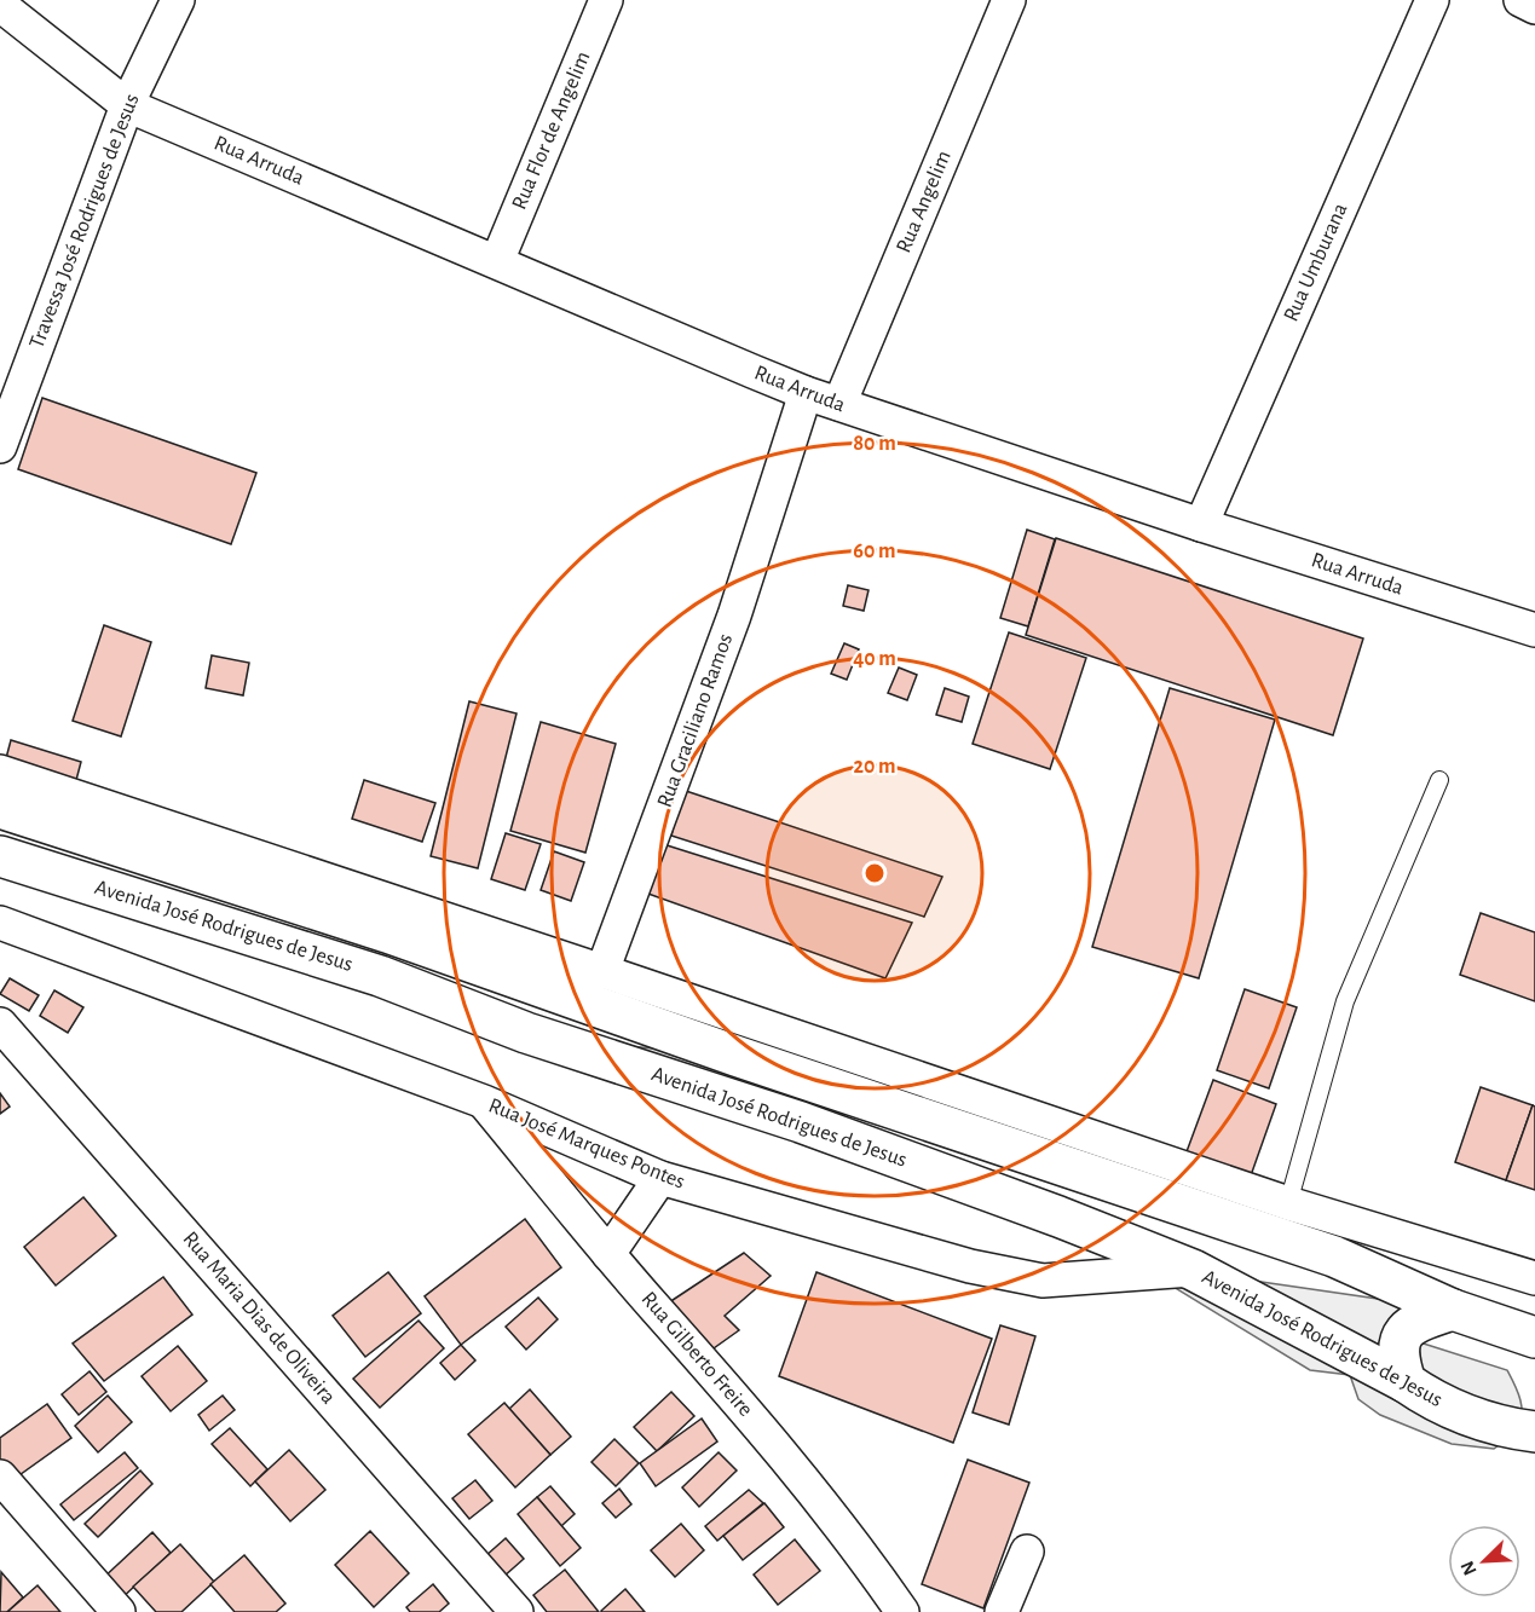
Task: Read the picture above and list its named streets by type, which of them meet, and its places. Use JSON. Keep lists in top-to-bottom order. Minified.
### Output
{"streets":{"main road":["Avenida José Rodrigues de Jesus"],"street":["Rua Flor de Angelim","Rua Arruda","Rua Angelim","Travessa José Rodrigues de Jesus","Rua Umburana","Rua Graciliano Ramos","Rua José Marques Pontes","Rua Maria Dias de Oliveira","Rua Gilberto Freire"]},"crossings":[["Rua Flor de Angelim","Rua Arruda"],["Rua Arruda","Rua Angelim"],["Rua Arruda","Travessa José Rodrigues de Jesus"],["Rua Arruda","Rua Umburana"],["Rua Arruda","Rua Graciliano Ramos"],["Avenida José Rodrigues de Jesus","Rua José Marques Pontes"],["Rua José Marques Pontes","Rua Gilberto Freire"]],"north":"bottom left","rings":["80 m","60 m","40 m","20 m"]}
